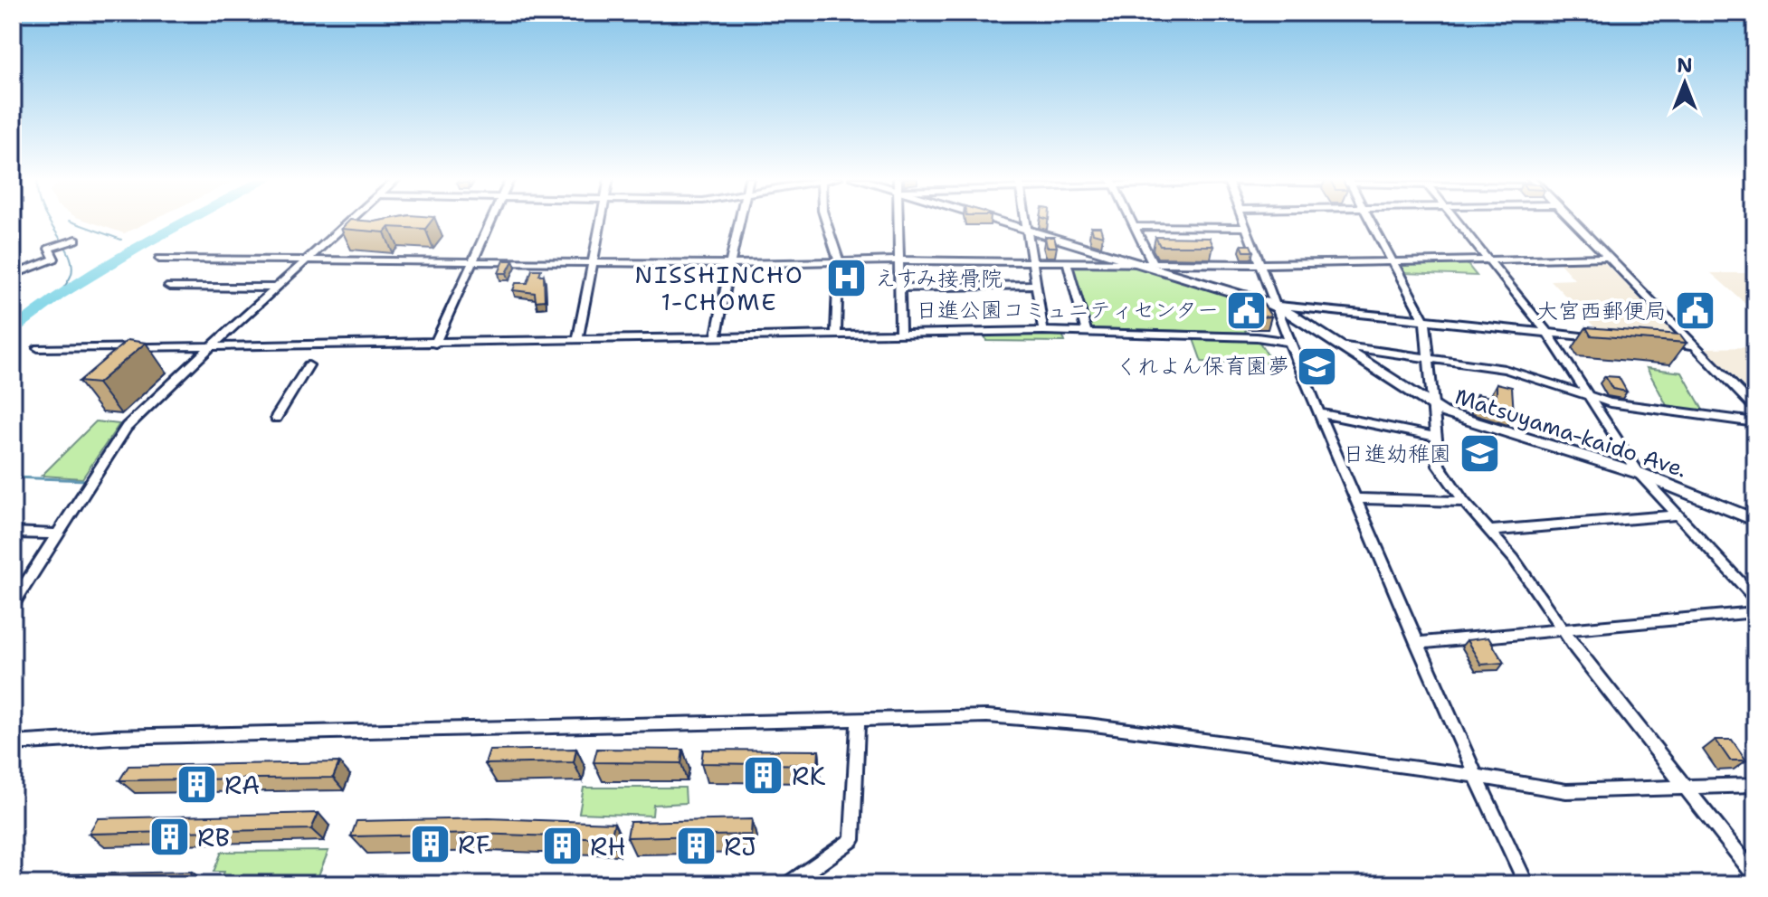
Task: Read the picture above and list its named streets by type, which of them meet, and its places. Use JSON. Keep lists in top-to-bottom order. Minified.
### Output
{"streets":{"main road":["Matsuyama-kaido Ave."]},"districts":["NISSHINCHO 1-CHOME"],"places":{"hospital":["えすみ接骨院"],"public building":["日進公園コミュニティセンター","大宮西郵便局"],"school or university":["くれよん保育園夢","日進幼稚園"],"building":["RK","RA","RB","RF","RH","RJ"]},"north":"top"}
